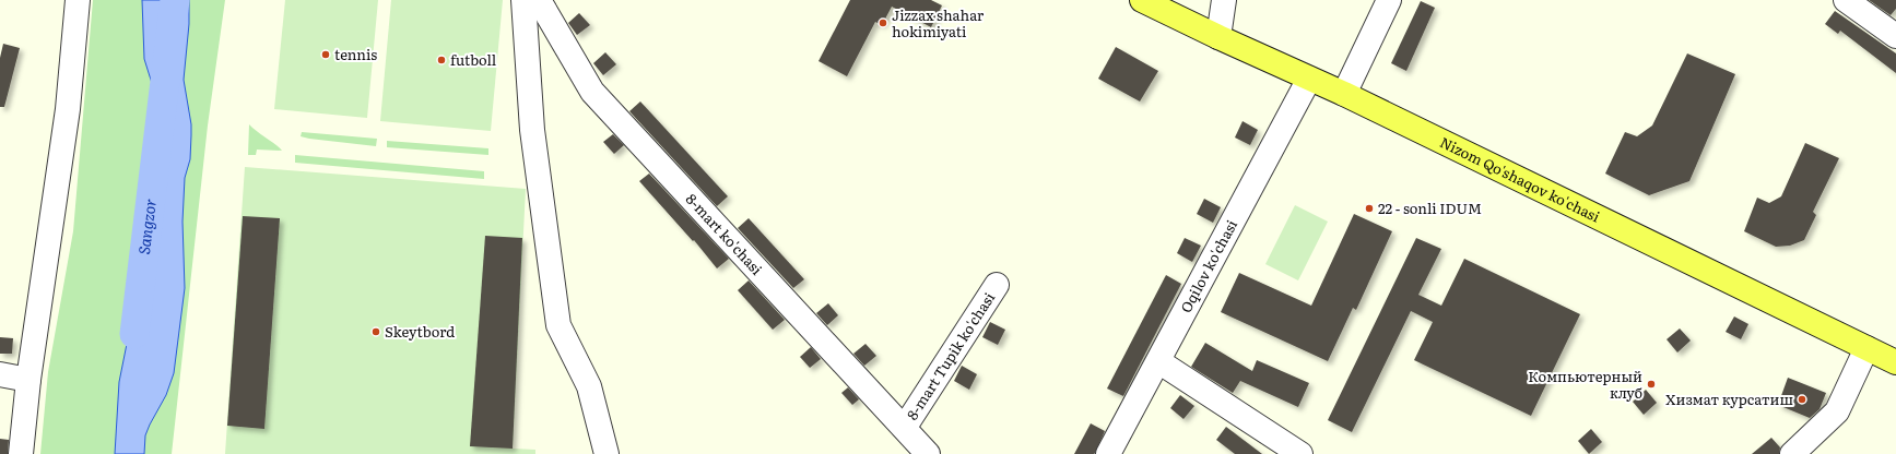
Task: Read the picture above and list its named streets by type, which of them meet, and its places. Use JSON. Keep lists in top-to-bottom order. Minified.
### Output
{"streets":{"main road":["Nizom Qo'shaqov ko'chasi"],"street":["8-mart ko'chasi","Oqilov ko'chasi","8-mart Tupik ko'chasi"]},"crossings":[["Nizom Qo'shaqov ko'chasi","Oqilov ko'chasi"],["8-mart ko'chasi","8-mart Tupik ko'chasi"]],"water":["Sangzor"],"places":["Jizzax shahar hokimiyati","tennis","futboll","22 - sonli IDUM","Skeytbord","Компьютерный клуб","Хизмат курсатиш"]}
